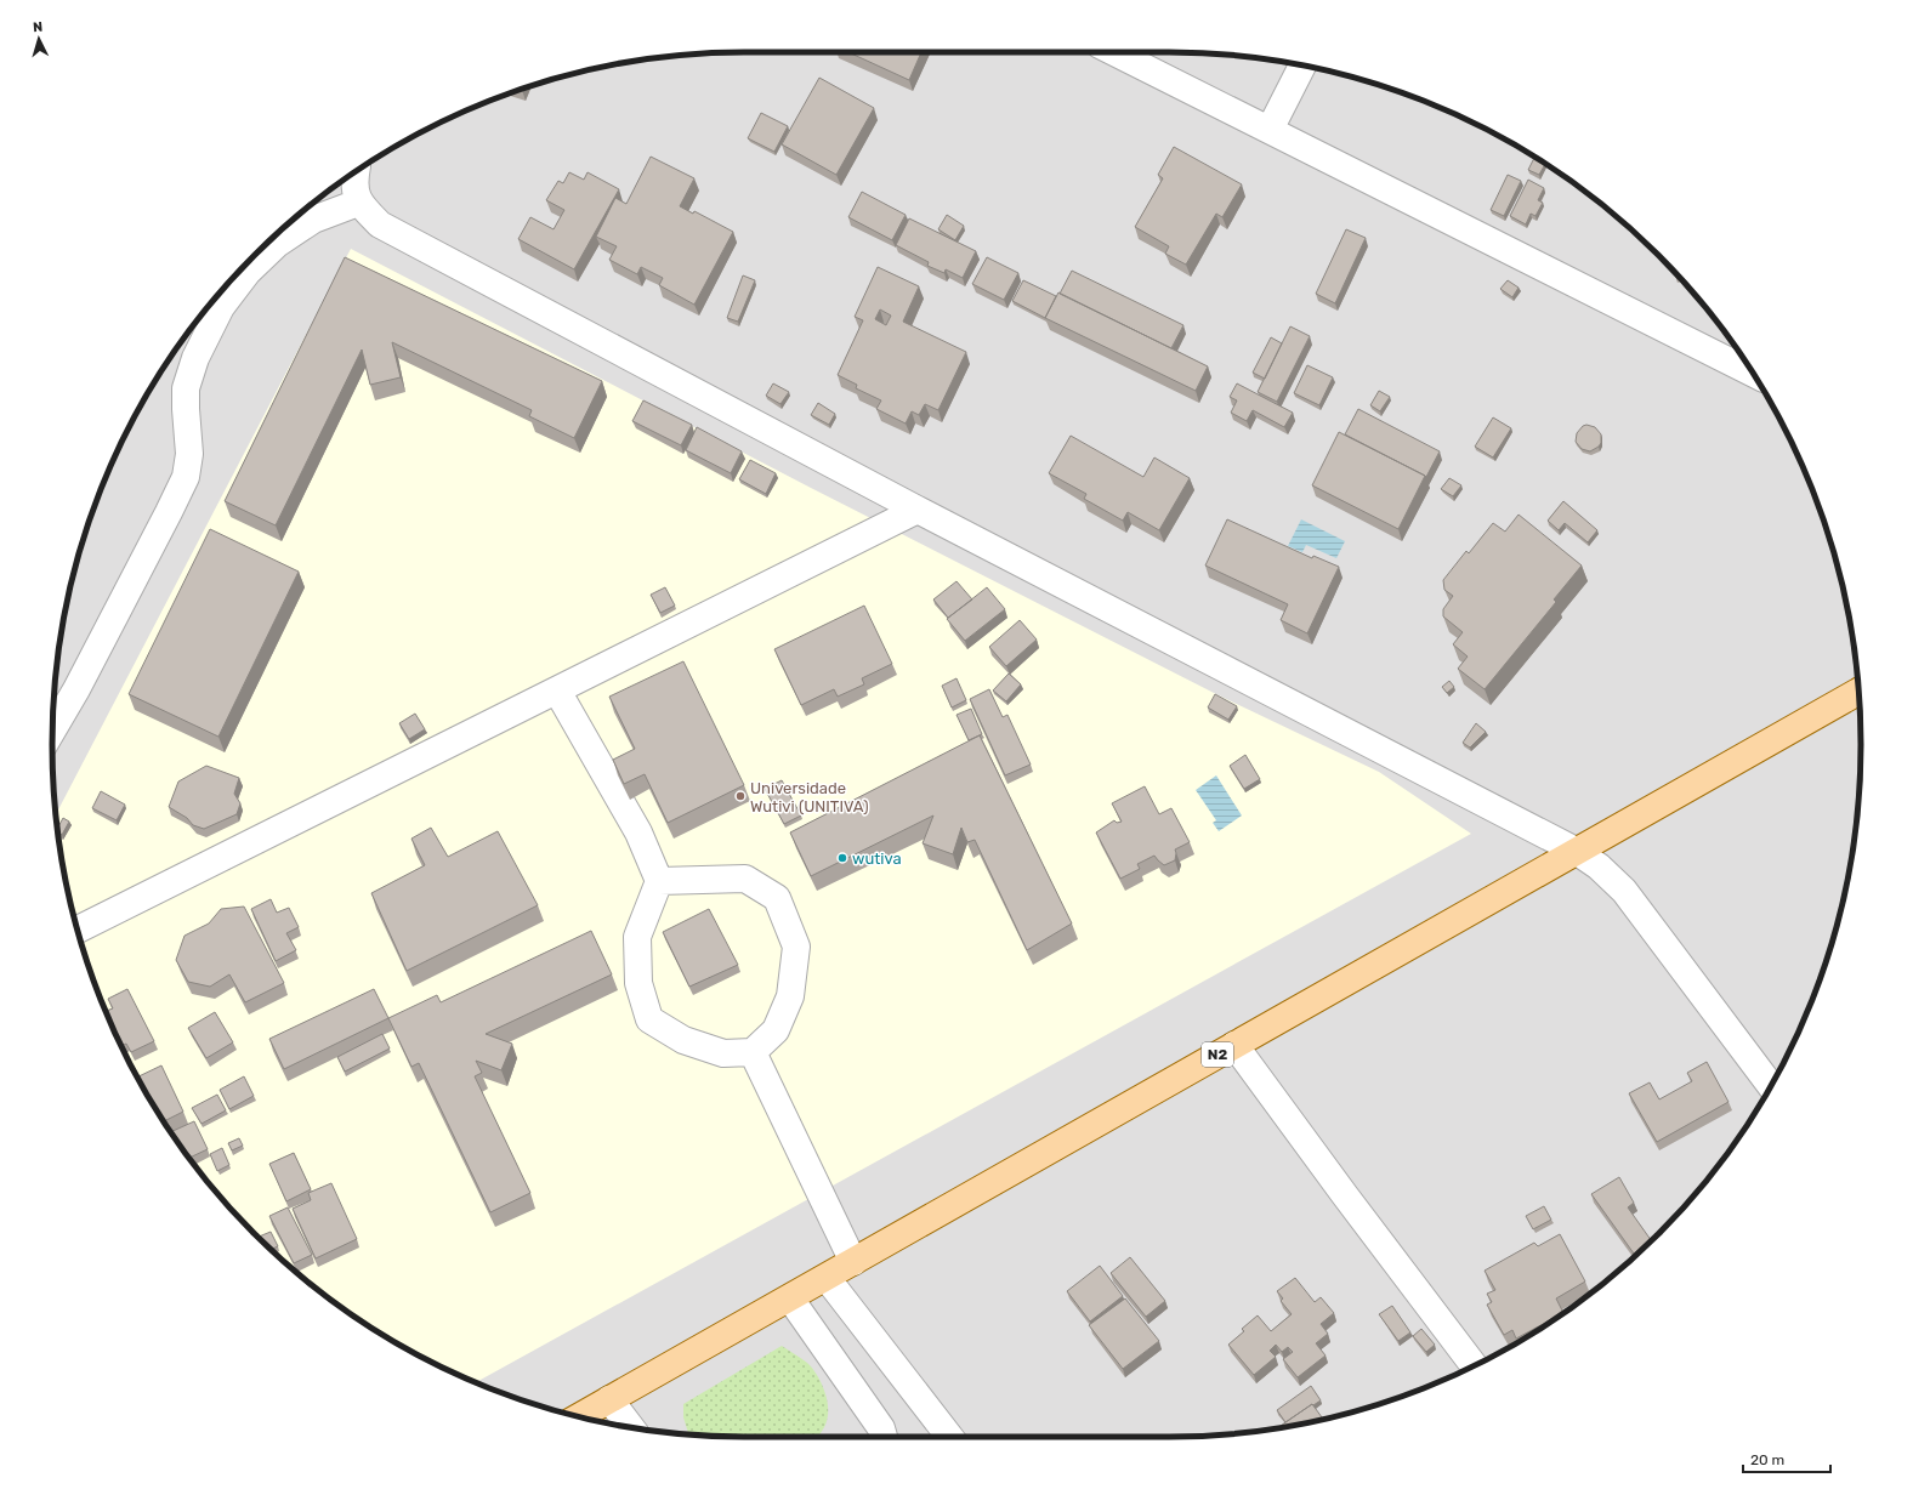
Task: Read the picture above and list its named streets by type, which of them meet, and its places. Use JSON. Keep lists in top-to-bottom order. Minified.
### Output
{"streets":{"main road":["N2"]},"places":["Universidade Wutivi (UNITIVA)","wutiva"],"scale_bar":"20 m","north":"top"}
